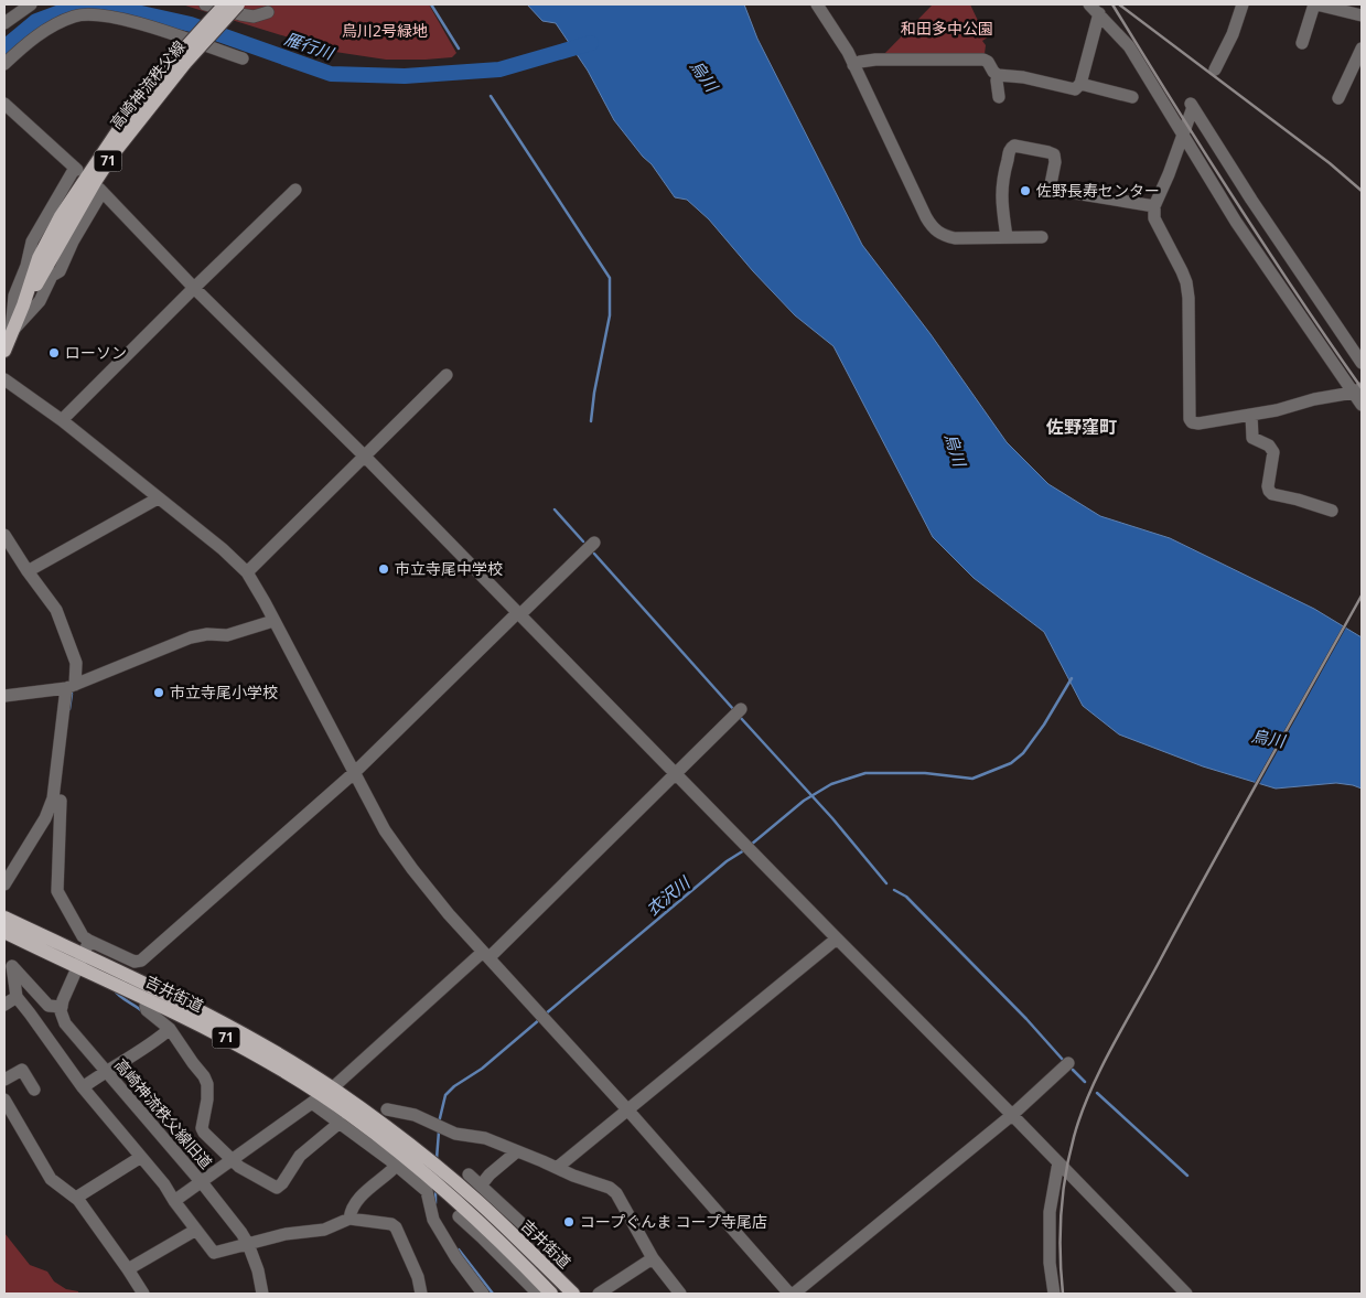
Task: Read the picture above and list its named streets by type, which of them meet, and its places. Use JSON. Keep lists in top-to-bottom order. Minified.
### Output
{"streets":{"main road":["高崎神流秩父線","71","吉井街道"],"street":["高崎神流秩父線旧道"]},"districts":["佐野窪町"],"water":["雁行川","烏川","衣沢川"],"parks":["和田多中公園","烏川2号緑地"],"places":["佐野長寿センター","ローソン","市立寺尾中学校","市立寺尾小学校","コープぐんま コープ寺尾店"]}
